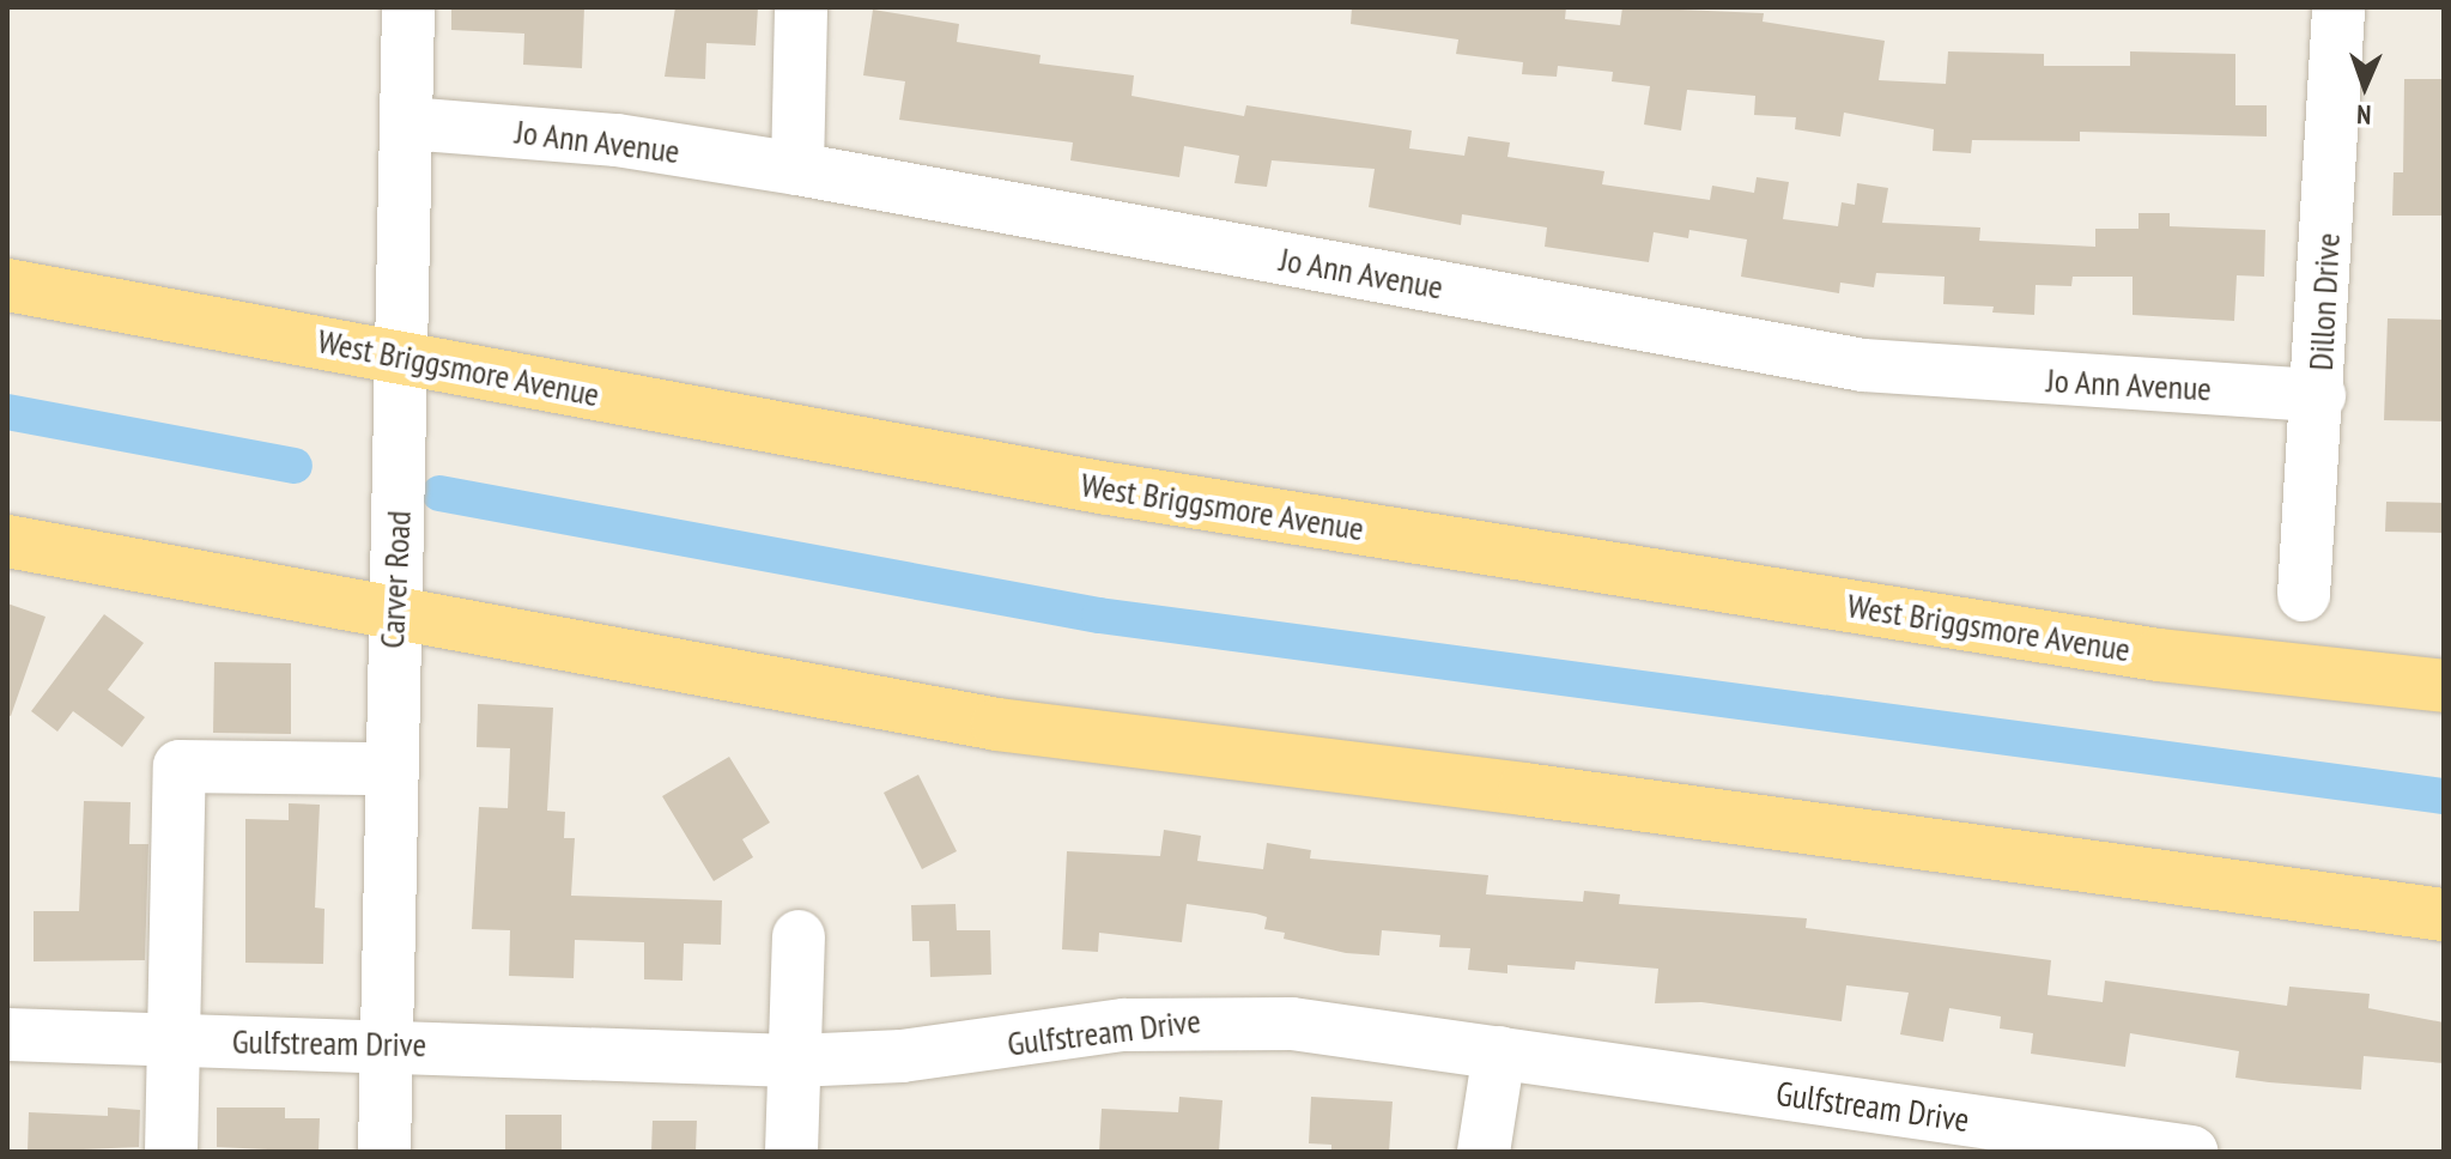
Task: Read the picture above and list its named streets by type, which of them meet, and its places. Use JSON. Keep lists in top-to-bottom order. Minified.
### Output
{"streets":{"main road":["West Briggsmore Avenue"],"street":["Jo Ann Avenue","Dillon Drive","Carver Road","Gulfstream Drive"]},"crossings":[["Jo Ann Avenue","Dillon Drive"],["Jo Ann Avenue","Carver Road"],["West Briggsmore Avenue","Carver Road"],["Carver Road","Gulfstream Drive"]],"north":"bottom"}
